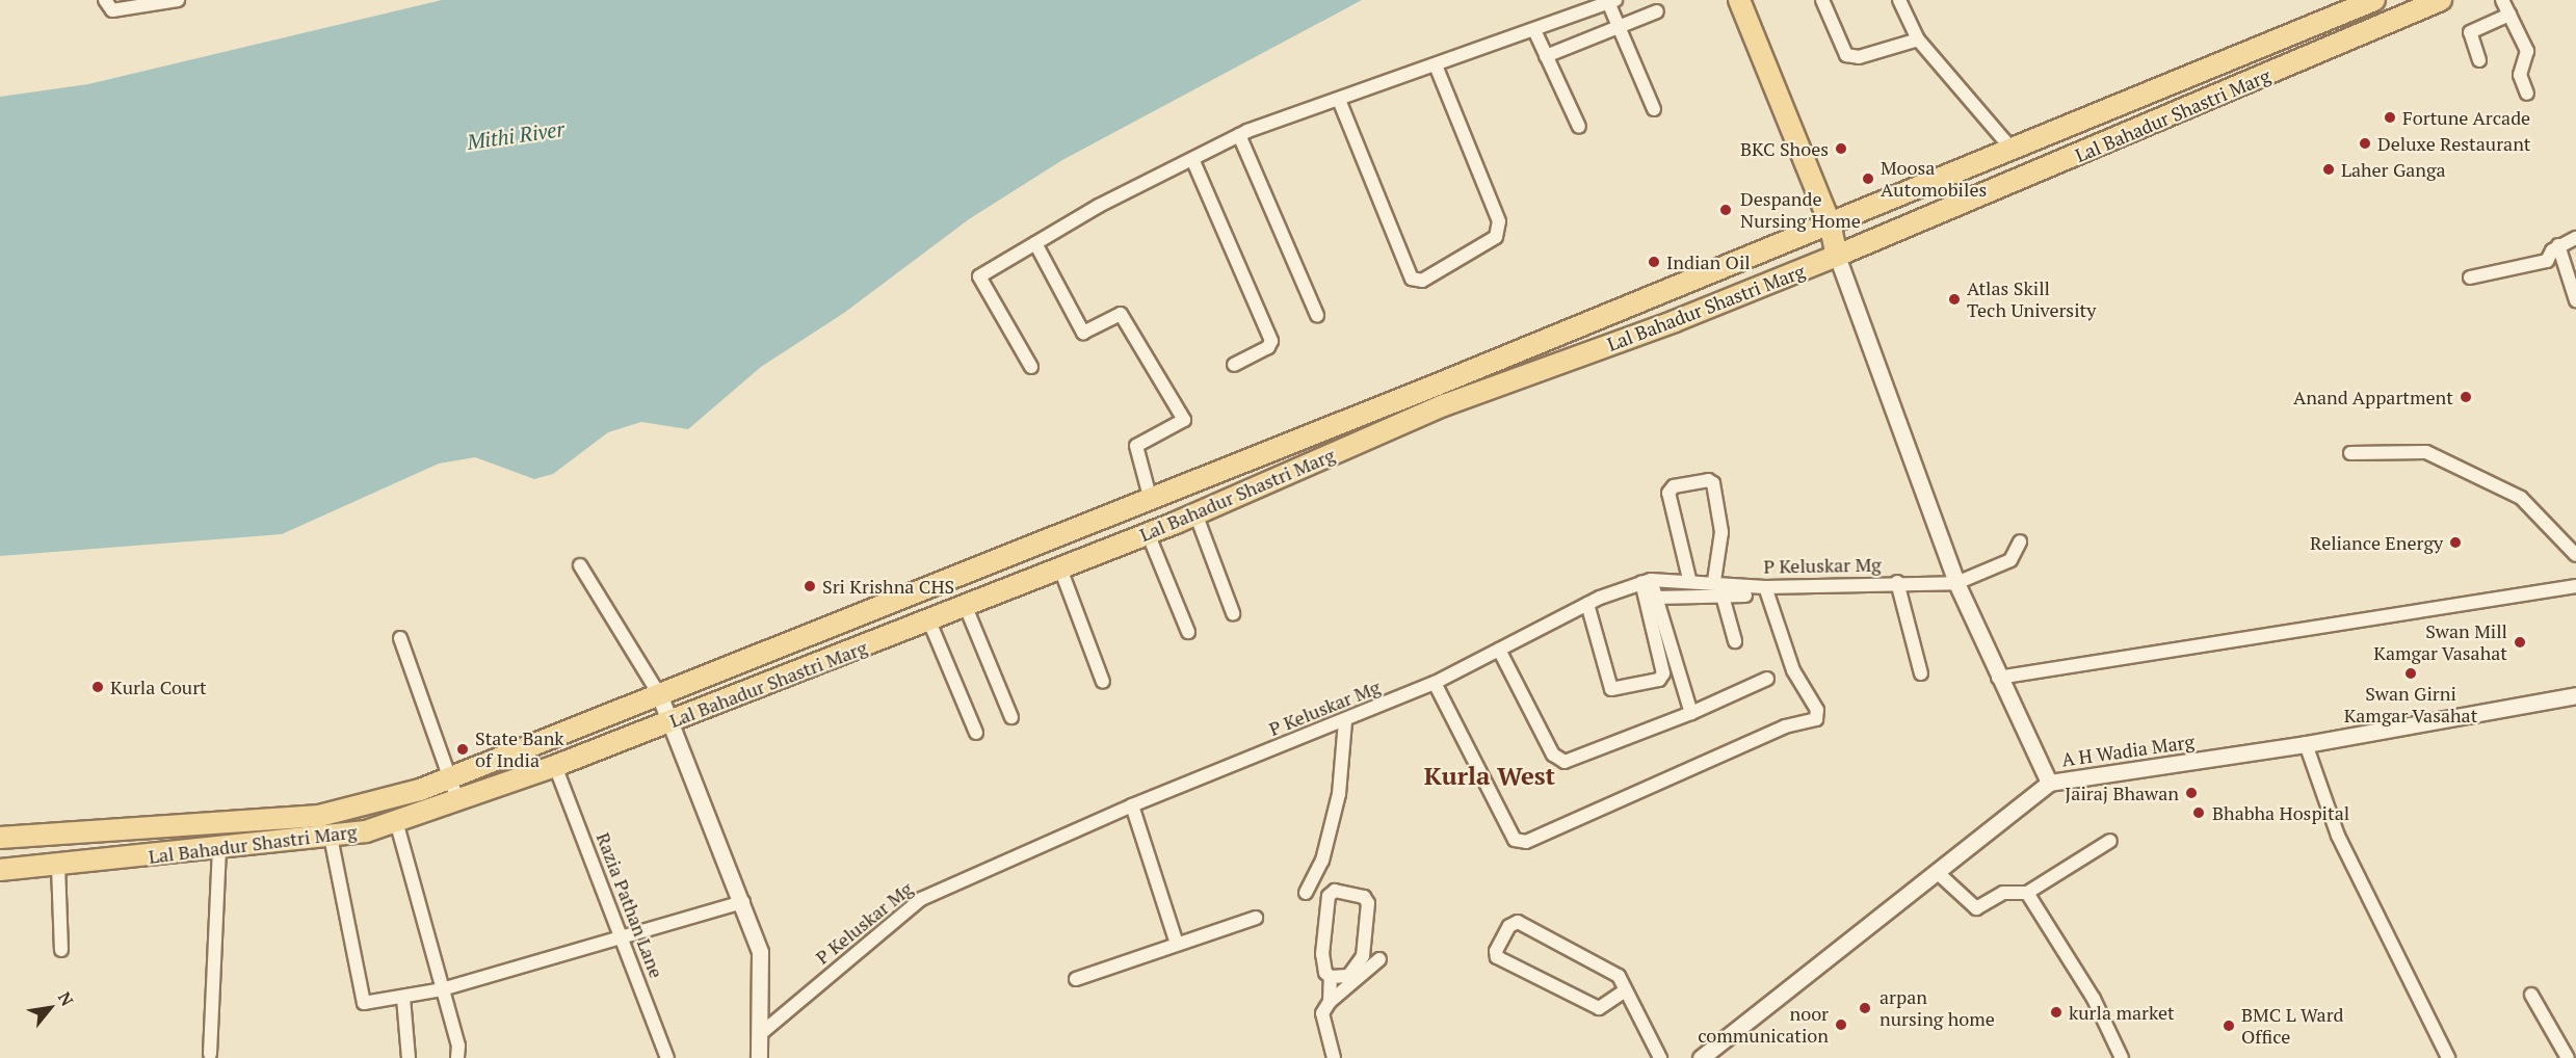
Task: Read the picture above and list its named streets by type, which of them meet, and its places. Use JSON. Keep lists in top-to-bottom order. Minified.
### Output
{"streets":{"main road":["Lal Bahadur Shastri Marg"],"street":["P Keluskar Mg","A H Wadia Marg","Razia Pathan Lane"]},"crossings":[["Lal Bahadur Shastri Marg","Razia Pathan Lane"]],"districts":["Kurla West"],"water":["Mithi River"],"places":["Fortune Arcade","Deluxe Restaurant","BKC Shoes","Laher Ganga","Moosa Automobiles","Despande Nursing Home","Indian Oil","Atlas Skill Tech University","Anand Appartment","Reliance Energy","Sri Krishna CHS","Swan Mill Kamgar Vasahat","Swan Girni Kamgar Vasahat","Kurla Court","State Bank of India","Jairaj Bhawan","Bhabha Hospital","arpan nursing home","kurla market","noor communication","BMC L Ward Office"],"north":"top right"}
